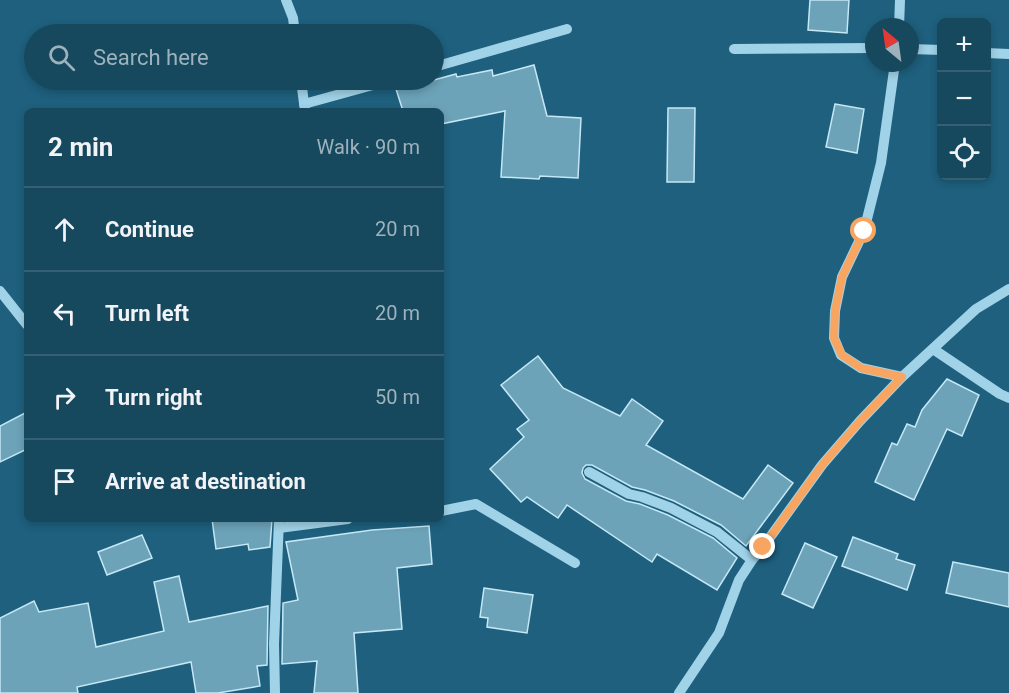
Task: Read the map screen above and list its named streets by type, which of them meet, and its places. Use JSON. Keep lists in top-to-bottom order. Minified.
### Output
{"north":"top left","page":{"map_buttons":["+","−"],"search":"Search here","heading":["2 min","Walk · 90 m"],"list":[["Continue","20 m"],["Turn left","20 m"],["Turn right","50 m"],"Arrive at destination"]}}
